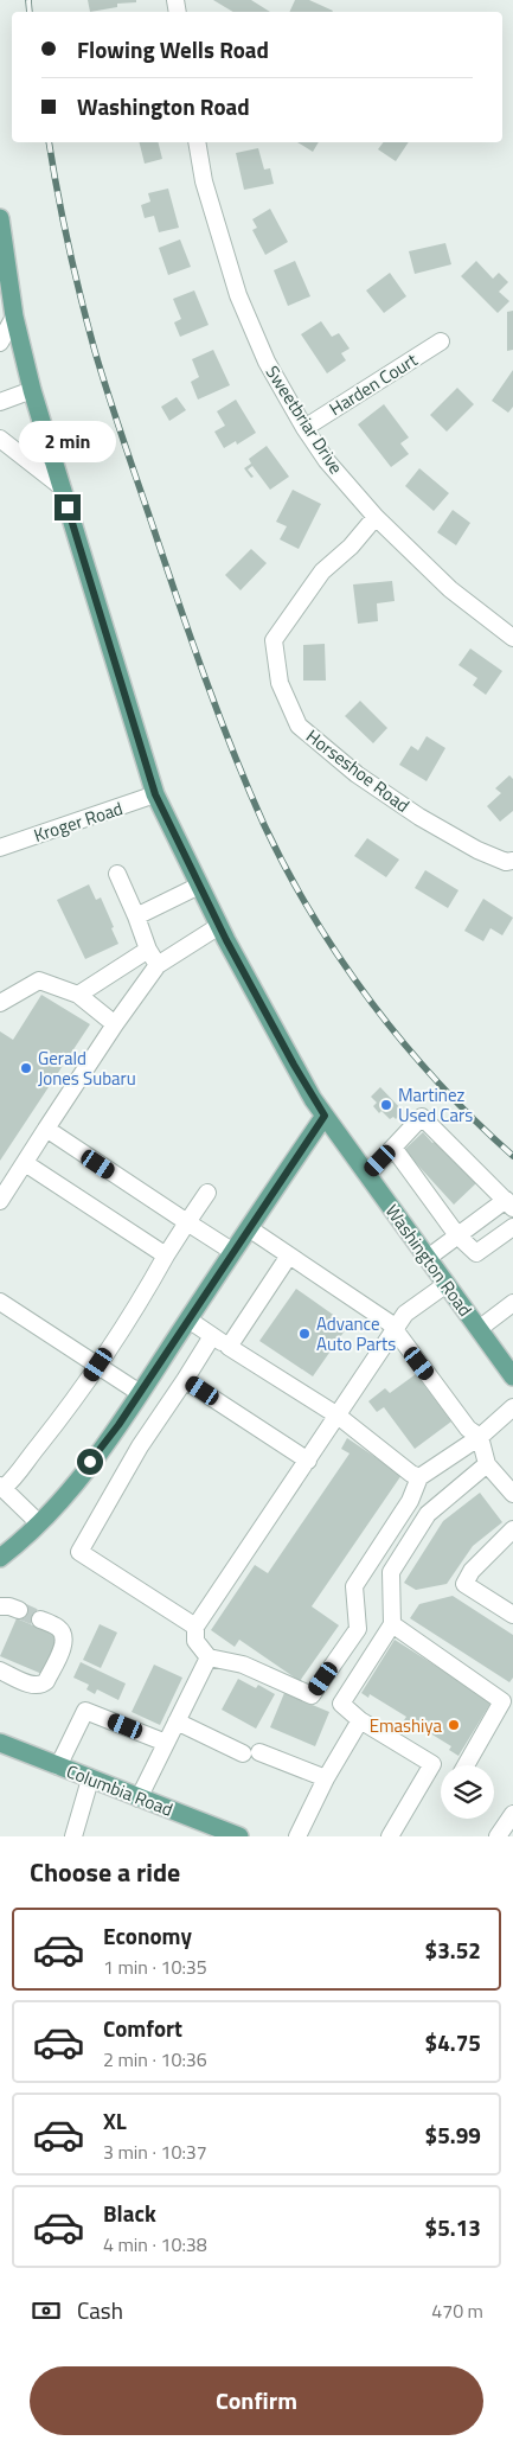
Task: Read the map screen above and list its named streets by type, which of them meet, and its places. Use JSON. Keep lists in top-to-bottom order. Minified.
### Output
{"streets":{"main road":["Washington Road","Columbia Road"],"street":["Harden Court","Sweetbriar Drive","Horseshoe Road","Kroger Road"]},"crossings":[["Harden Court","Sweetbriar Drive"],["Sweetbriar Drive","Horseshoe Road"],["Kroger Road","Washington Road"]],"places":["Gerald Jones Subaru","Martinez Used Cars","Advance Auto Parts","Emashiya"],"page":{"banner":["Flowing Wells Road","Washington Road"],"bubble":"2 min","heading":"Choose a ride","list":[{"name":"Economy","note":"1 min · 10:35","value":"$3.52"},{"name":"Comfort","note":"2 min · 10:36","value":"$4.75"},{"name":"XL","note":"3 min · 10:37","value":"$5.99"},{"name":"Black","note":"4 min · 10:38","value":"$5.13"}],"pay":["Cash","470 m"],"buttons":"Confirm"}}
